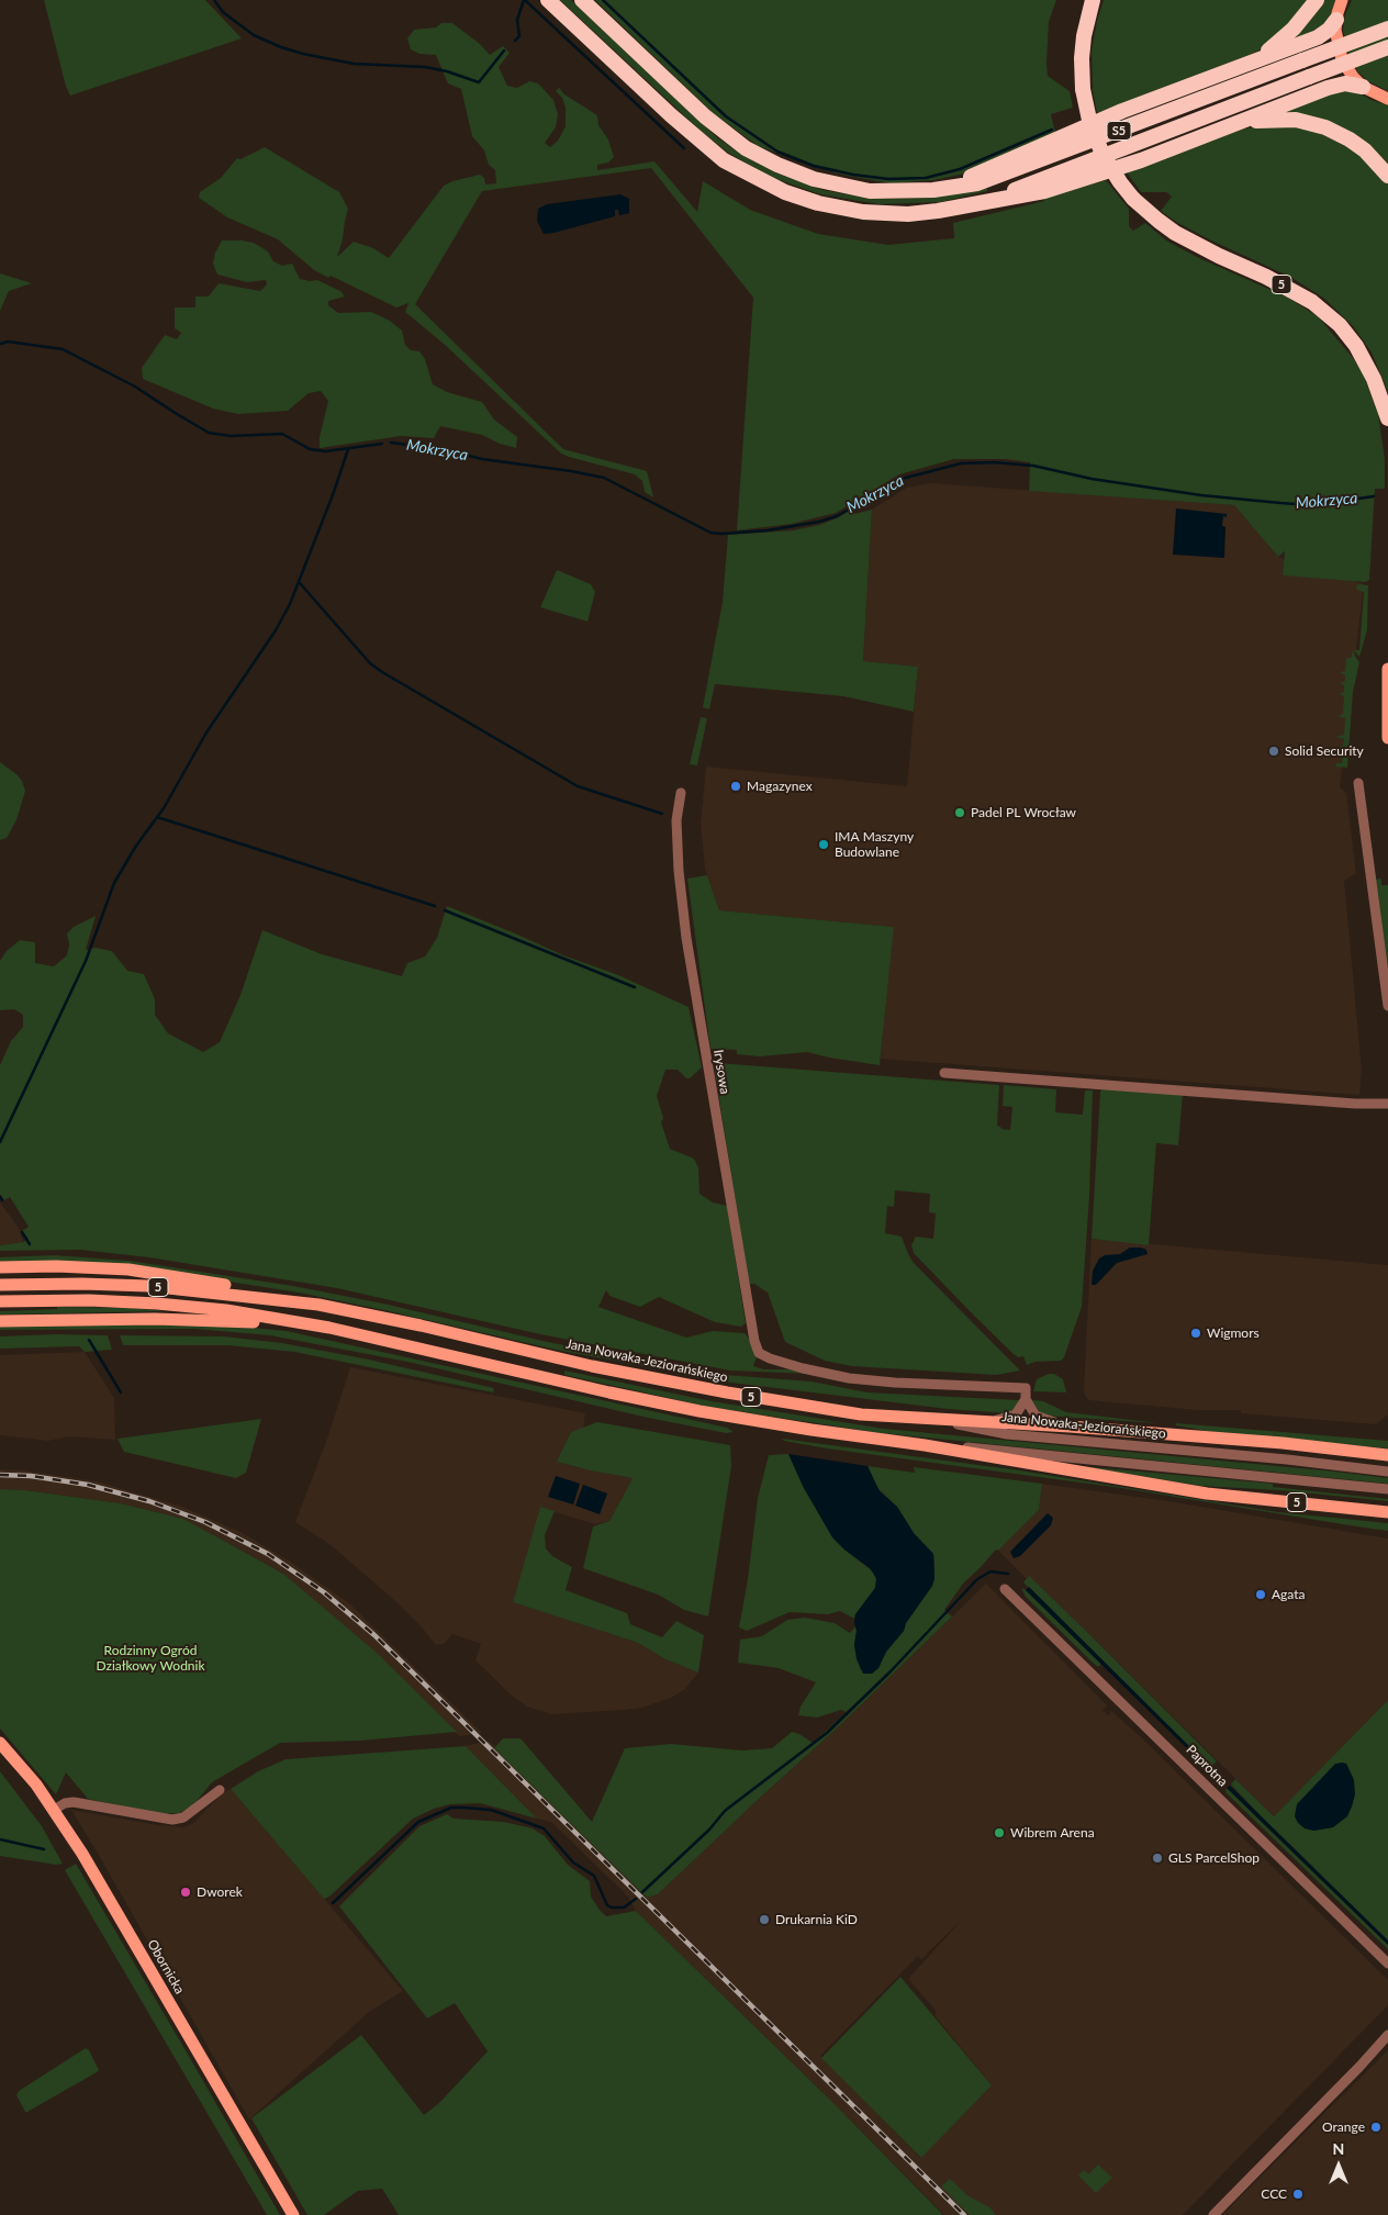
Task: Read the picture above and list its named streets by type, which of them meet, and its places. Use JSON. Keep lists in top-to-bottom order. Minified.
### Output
{"streets":{"highway":["S5","5"],"main road":["Jana Nowaka-Jeziorańskiego","Obornicka"],"street":["Irysowa","Paprotna"]},"crossings":[["5","Jana Nowaka-Jeziorańskiego"]],"water":["Mokrzyca"],"parks":["Rodzinny Ogród Działkowy Wodnik"],"places":["Solid Security","Magazynex","Padel PL Wrocław","IMA Maszyny Budowlane","Wigmors","Agata","Wibrem Arena","GLS ParcelShop","Dworek","Drukarnia KiD","Orange","CCC"],"north":"top"}
